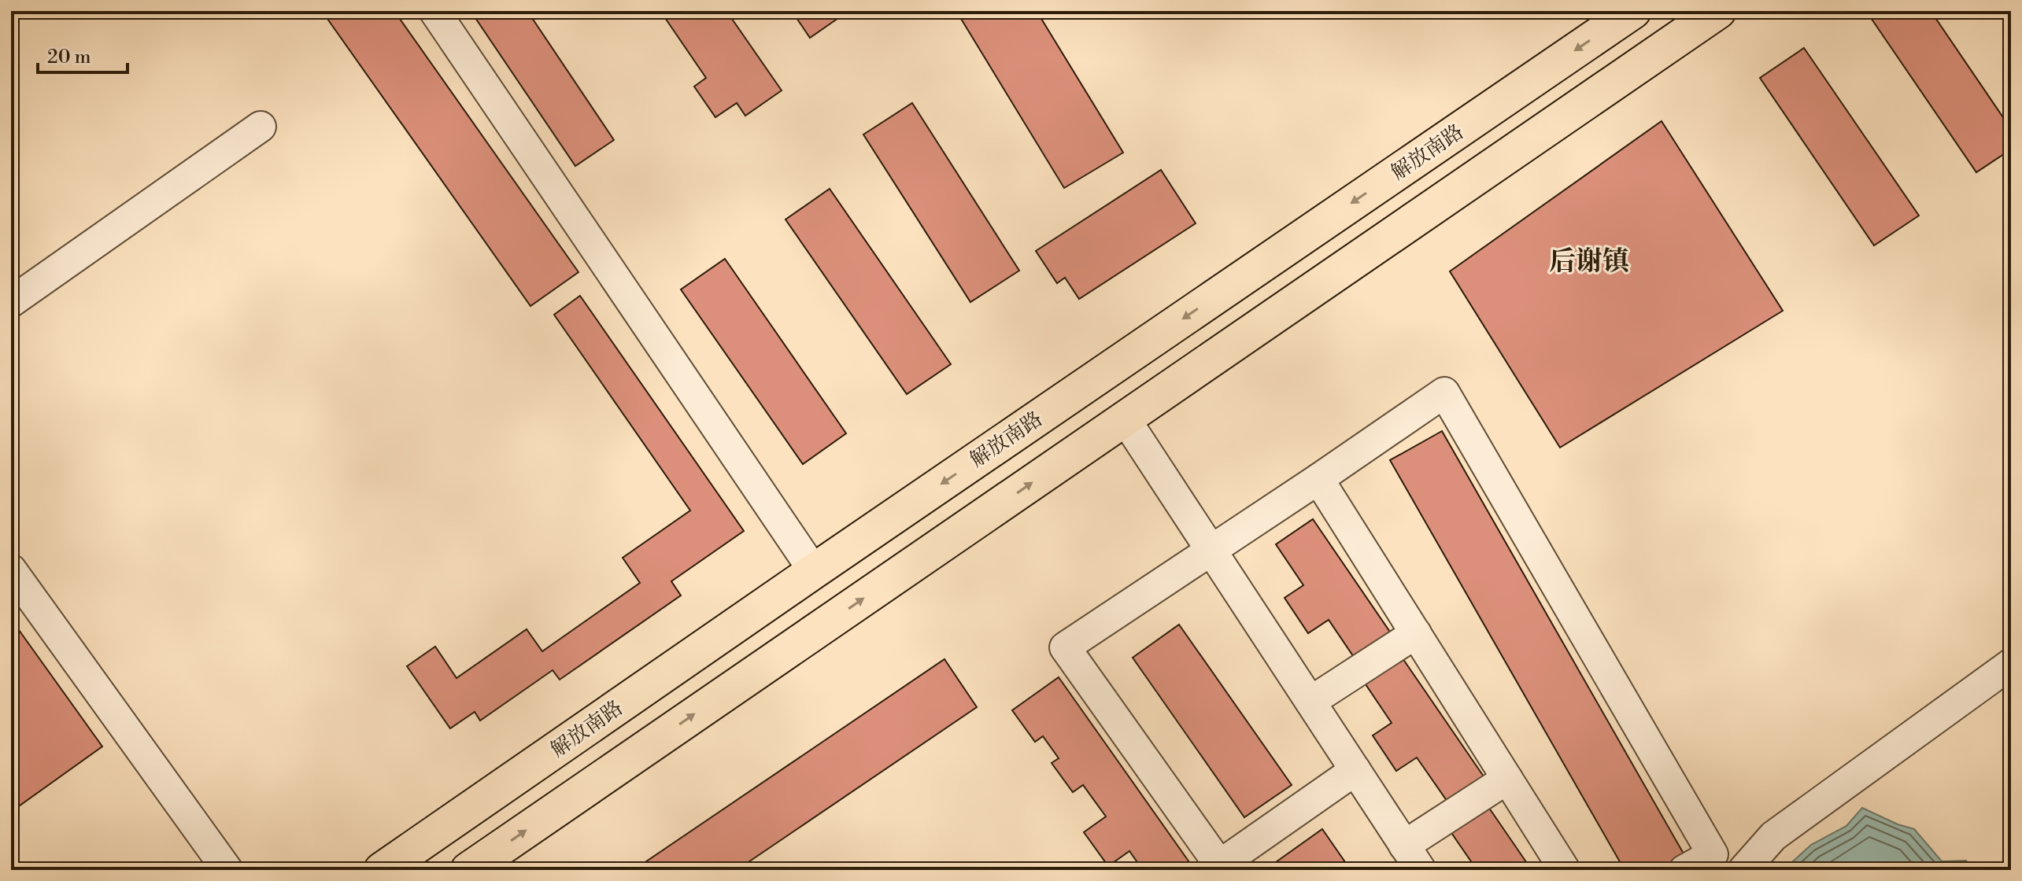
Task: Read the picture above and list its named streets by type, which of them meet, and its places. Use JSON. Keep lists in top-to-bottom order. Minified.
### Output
{"streets":{"main road":["解放南路"]},"districts":["后谢镇"],"scale_bar":"20 m"}
